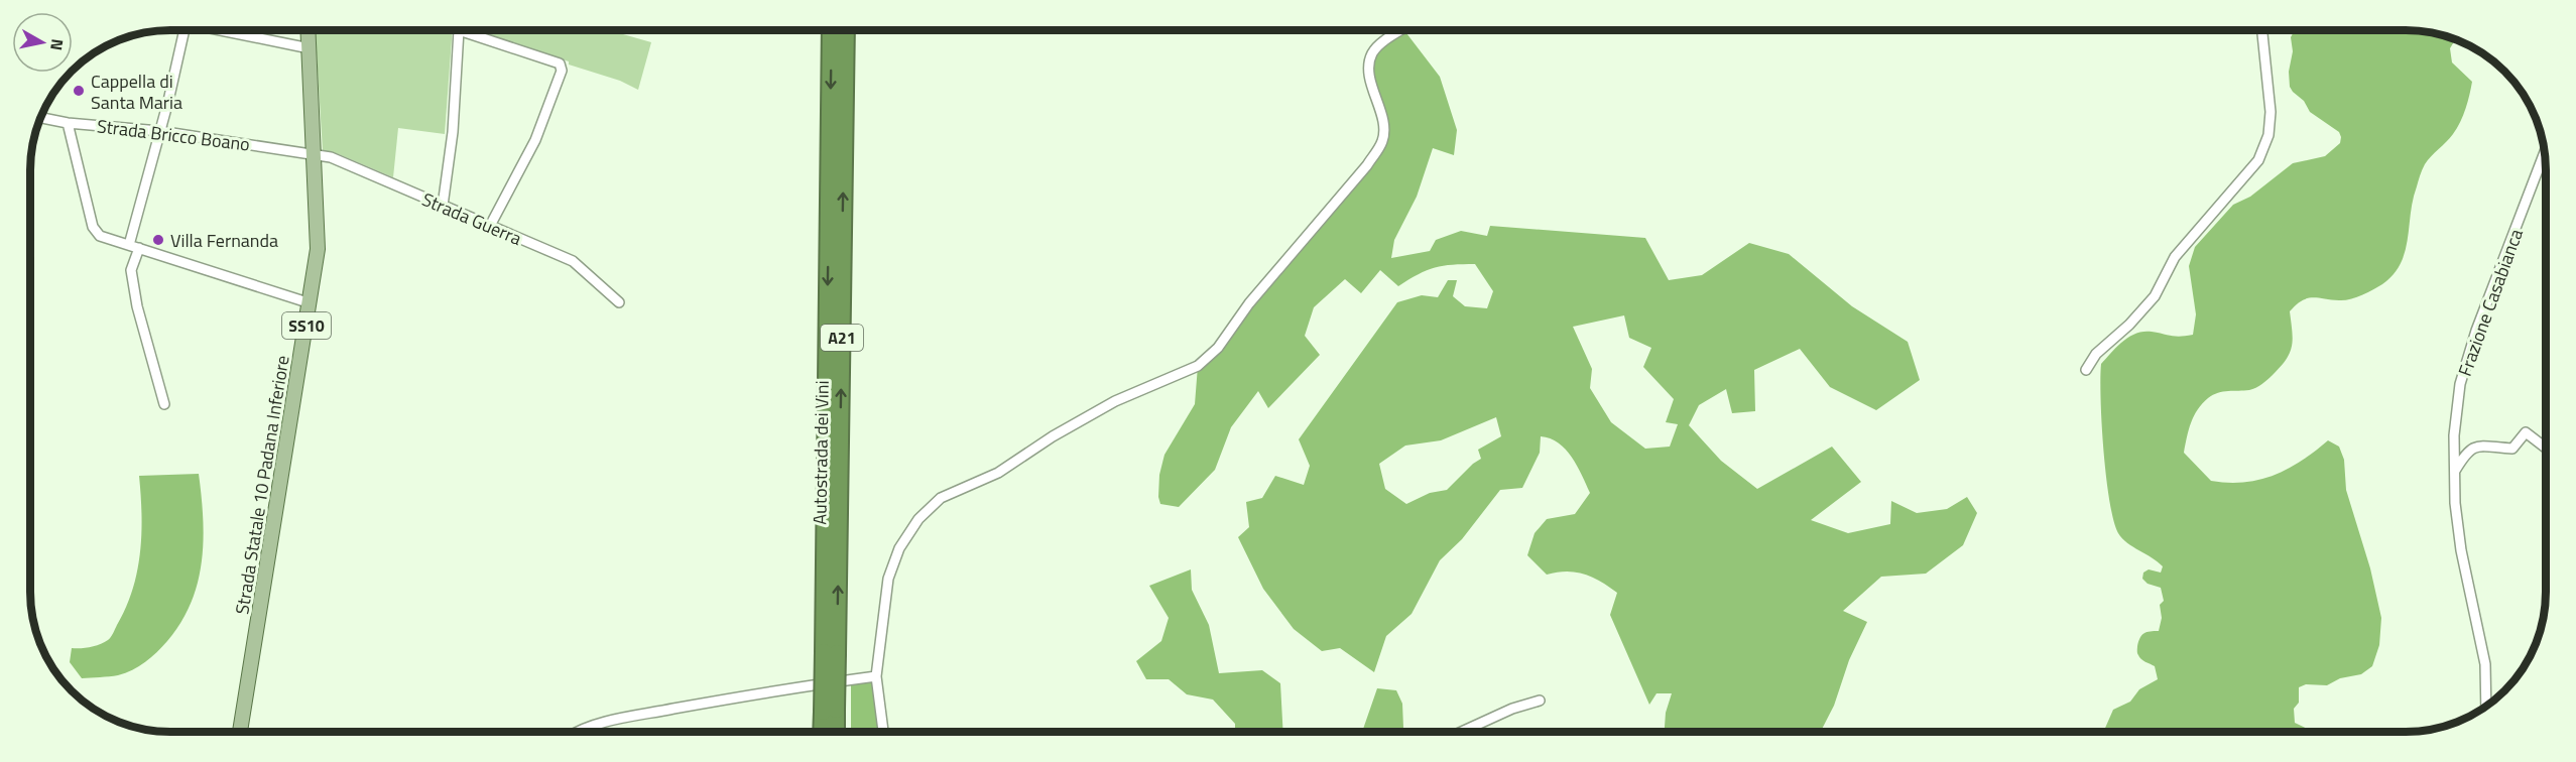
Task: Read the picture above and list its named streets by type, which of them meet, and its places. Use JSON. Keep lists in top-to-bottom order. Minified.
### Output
{"streets":{"highway":["A21","Autostrada dei Vini"],"main road":["SS10","Strada Statale 10 Padana Inferiore"],"street":["Strada Bricco Boano","Strada Guerra","Frazione Casabianca"]},"crossings":[["Strada Bricco Boano","Strada Guerra"],["Strada Bricco Boano","Strada Statale 10 Padana Inferiore"],["Strada Guerra","Strada Statale 10 Padana Inferiore"]],"places":["Cappella di Santa Maria","Villa Fernanda"],"north":"right"}
